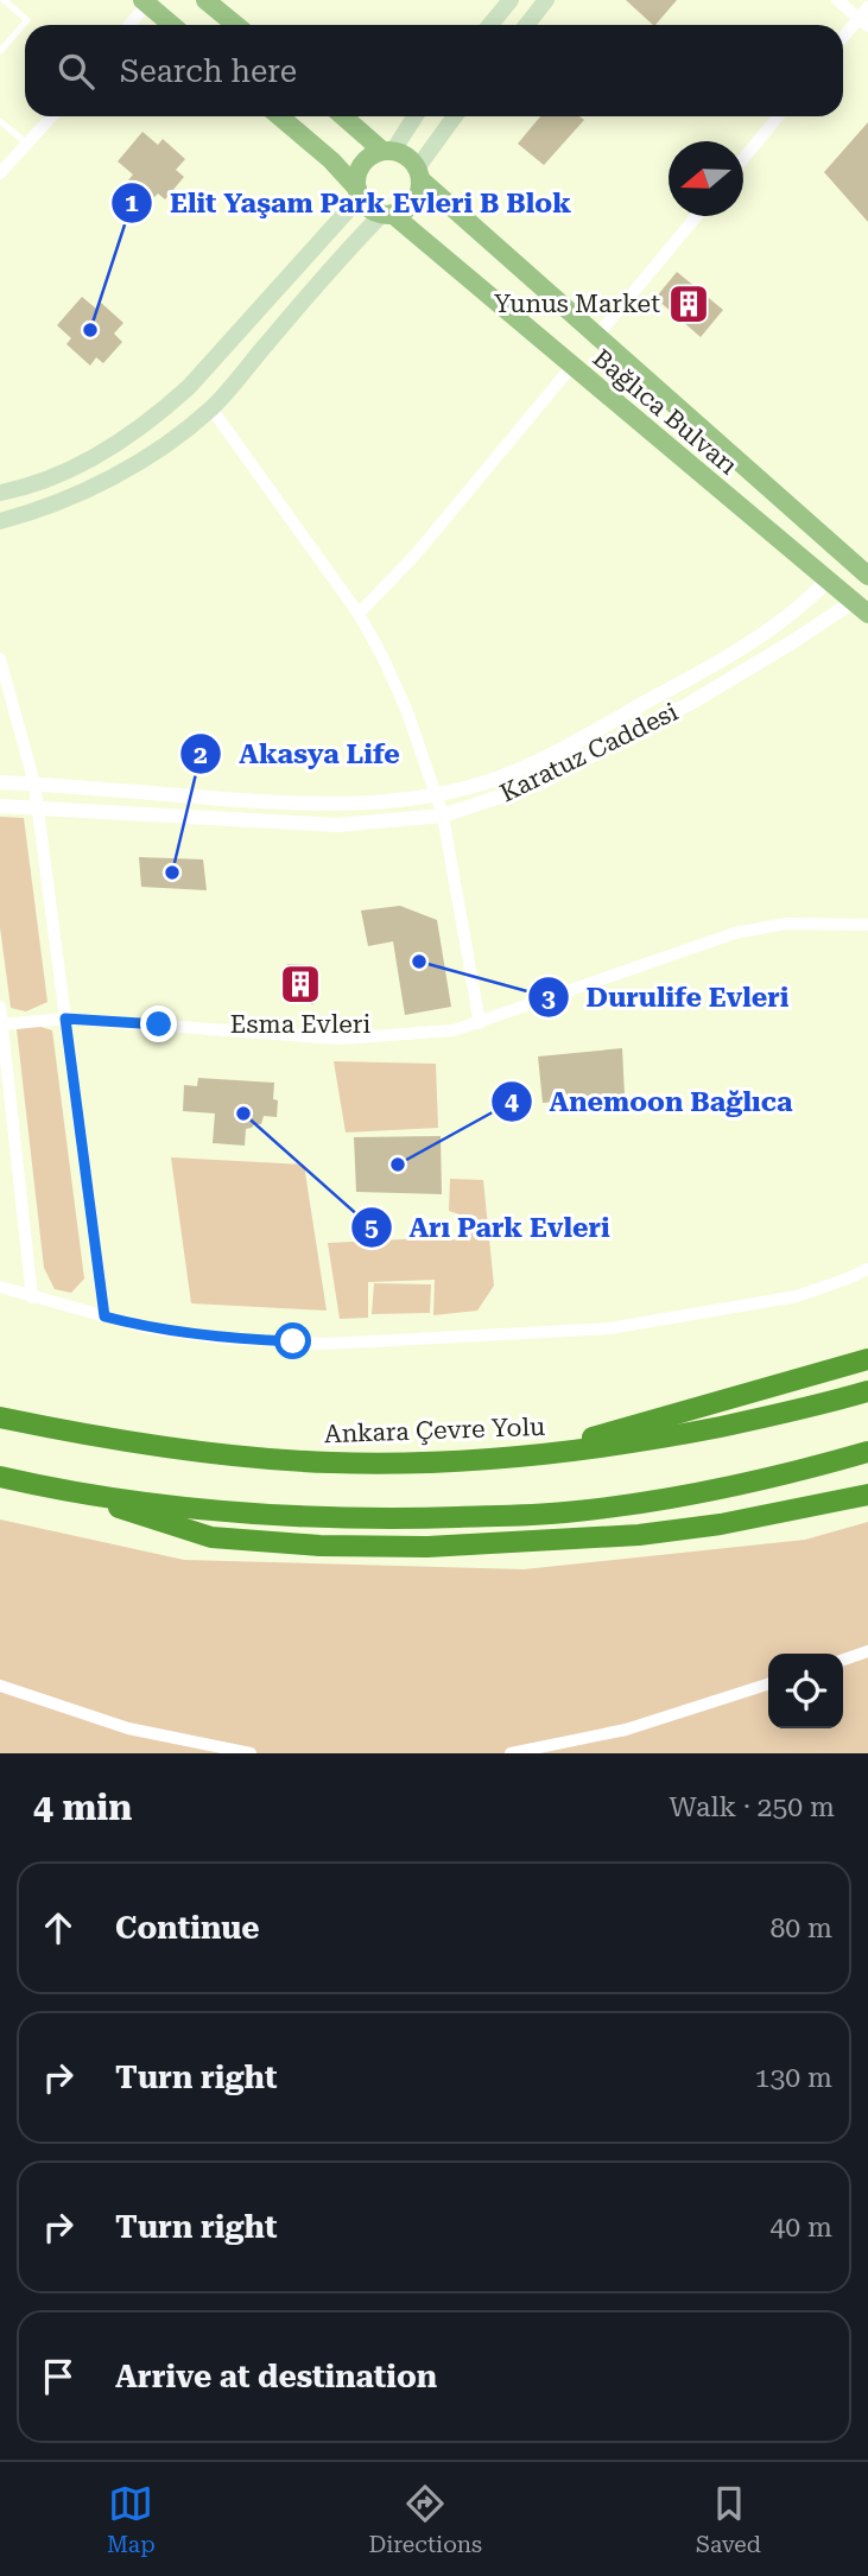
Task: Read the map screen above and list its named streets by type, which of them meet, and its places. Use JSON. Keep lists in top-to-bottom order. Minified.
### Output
{"streets":{"highway":["Ankara Çevre Yolu"],"main road":["Bağlıca Bulvarı"],"street":["Karatuz Caddesi"]},"crossings":[["Bağlıca Bulvarı","Karatuz Caddesi"]],"places":{"building":["Yunus Market","Esma Evleri"],"other":["Elit Yaşam Park Evleri B Blok","Akasya Life","Durulife Evleri","Arı Park Evleri","Anemoon Bağlıca"]},"north":"left","page":{"search":"Search here","heading":["4 min","Walk · 250 m"],"list":[["Continue","80 m"],["Turn right","130 m"],["Turn right","40 m"],"Arrive at destination"],"nav":["Map","Directions","Saved"]}}
